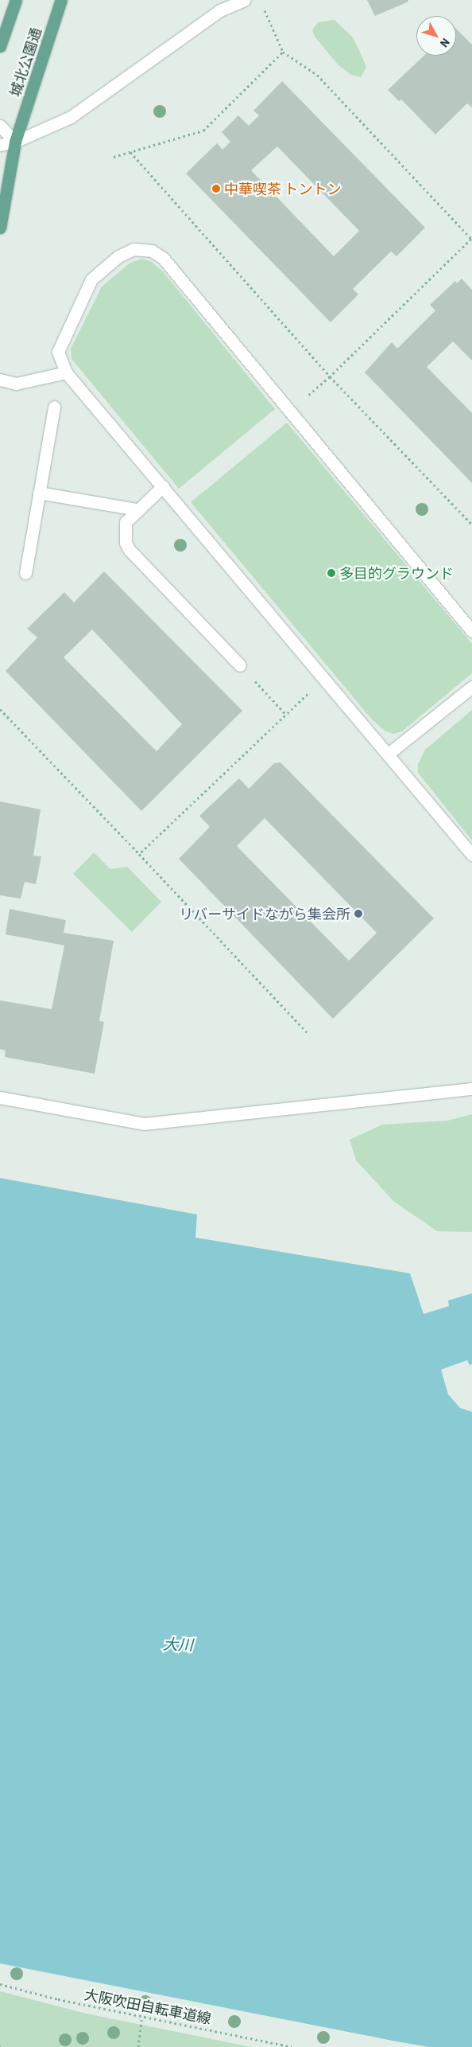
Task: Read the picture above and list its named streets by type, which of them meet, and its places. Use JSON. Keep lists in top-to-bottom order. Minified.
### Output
{"streets":{"main road":["城北公園通"],"path":["大阪吹田自転車道線"]},"water":["大川"],"places":["中華喫茶 トントン","多目的グラウンド","リバーサイドながら集会所"],"north":"bottom right"}
